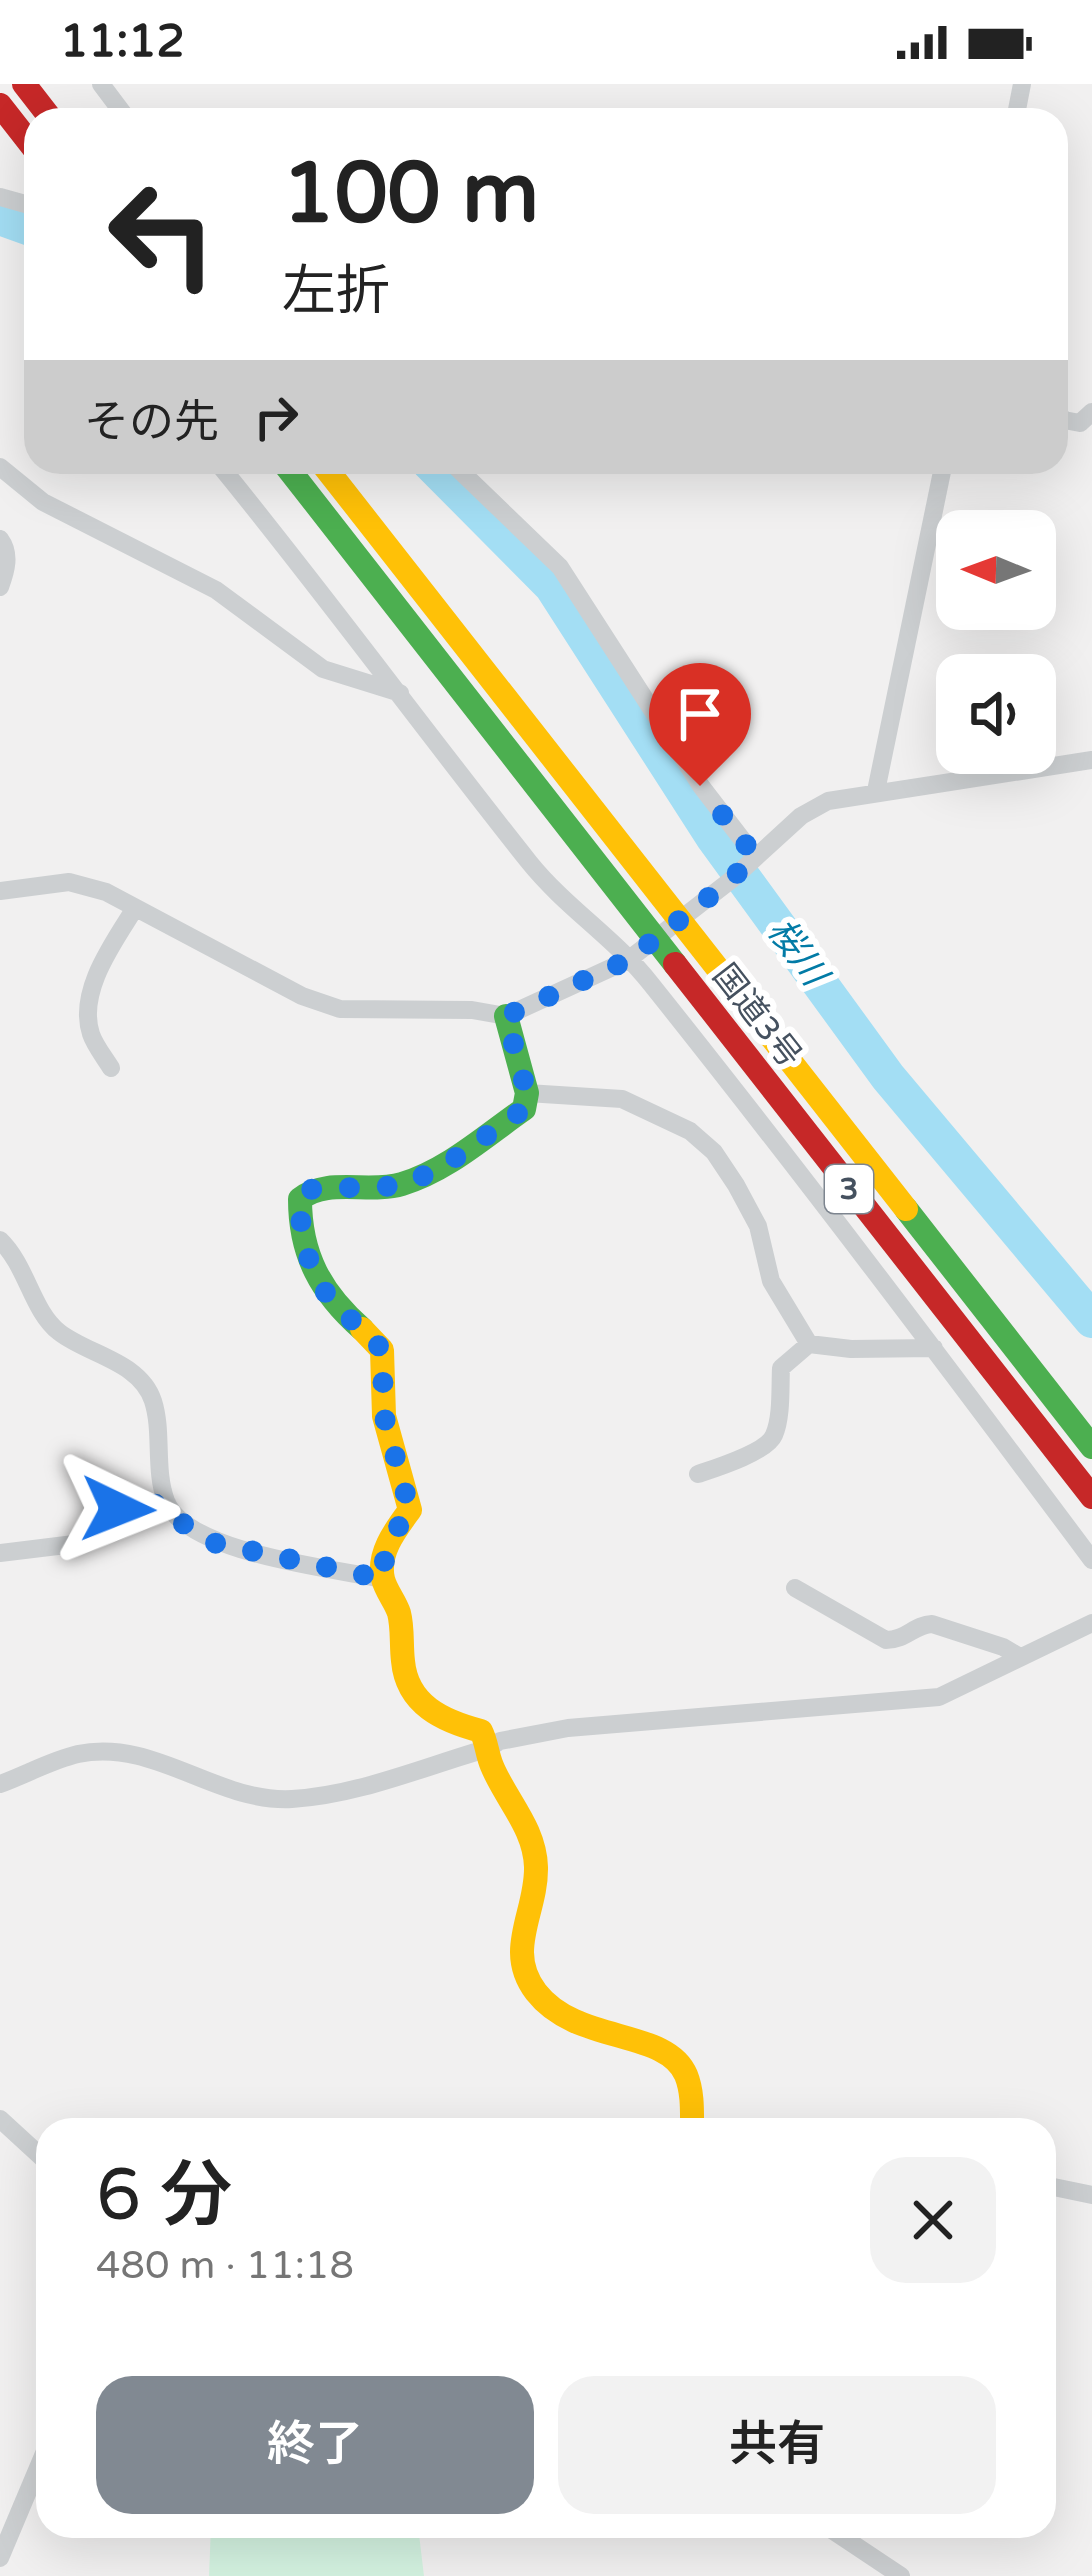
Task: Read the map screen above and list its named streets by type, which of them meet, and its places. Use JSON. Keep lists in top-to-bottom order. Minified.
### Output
{"streets":{"main road":["国道3号","3"]},"water":["桜川"],"north":"left","page":{"status":"11:12","turn":["100 m","左折"],"then":"その先","heading":["6 分","480 m · 11:18"],"buttons":["終了","共有"]}}
